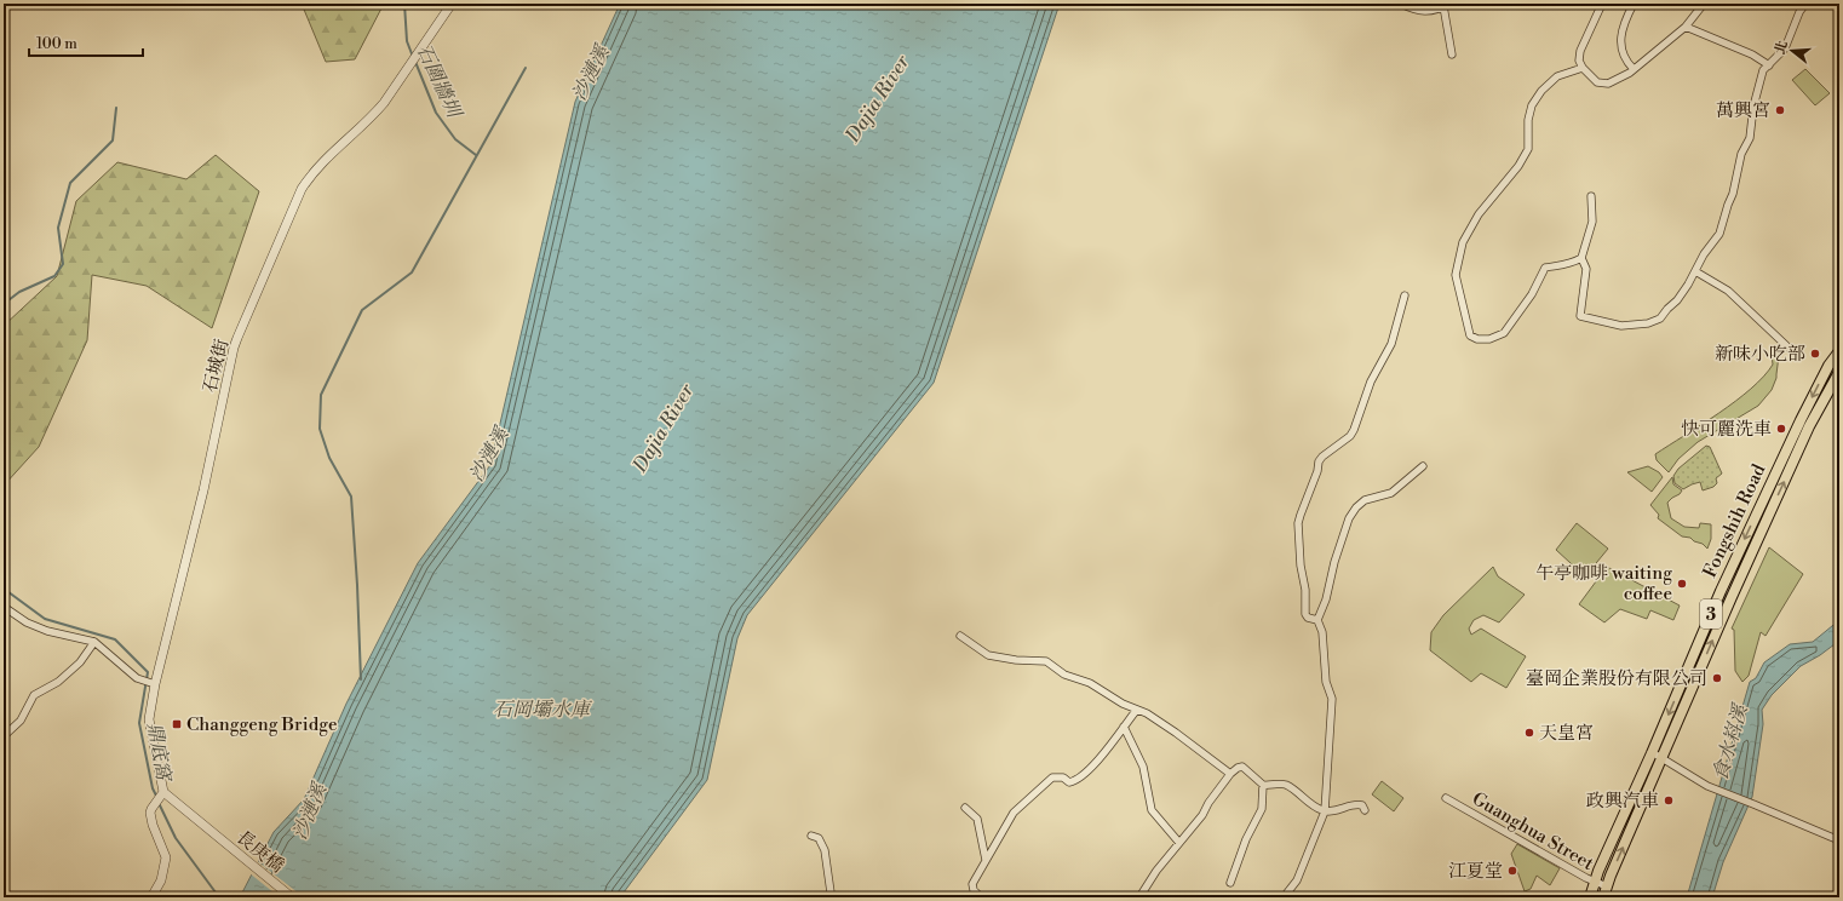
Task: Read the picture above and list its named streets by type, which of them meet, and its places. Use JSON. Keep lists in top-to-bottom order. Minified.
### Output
{"streets":{"main road":["Fongshih Road","3"],"street":["石城街","Guanghua Street","長庚橋"]},"crossings":[["石城街","長庚橋"],["Fongshih Road","Guanghua Street"]],"water":["沙漣溪","石圍牆圳","Dajia River","石岡壩水庫","食水嵙溪","鼎底窩"],"places":{"other":["萬興宮","新味小吃部","快可麗洗車","午亭咖啡 waiting coffee","臺岡企業股份有限公司","天皇宮","政興汽車","江夏堂"],"transit":["Changgeng Bridge"]},"scale_bar":"100 m","north":"left"}
